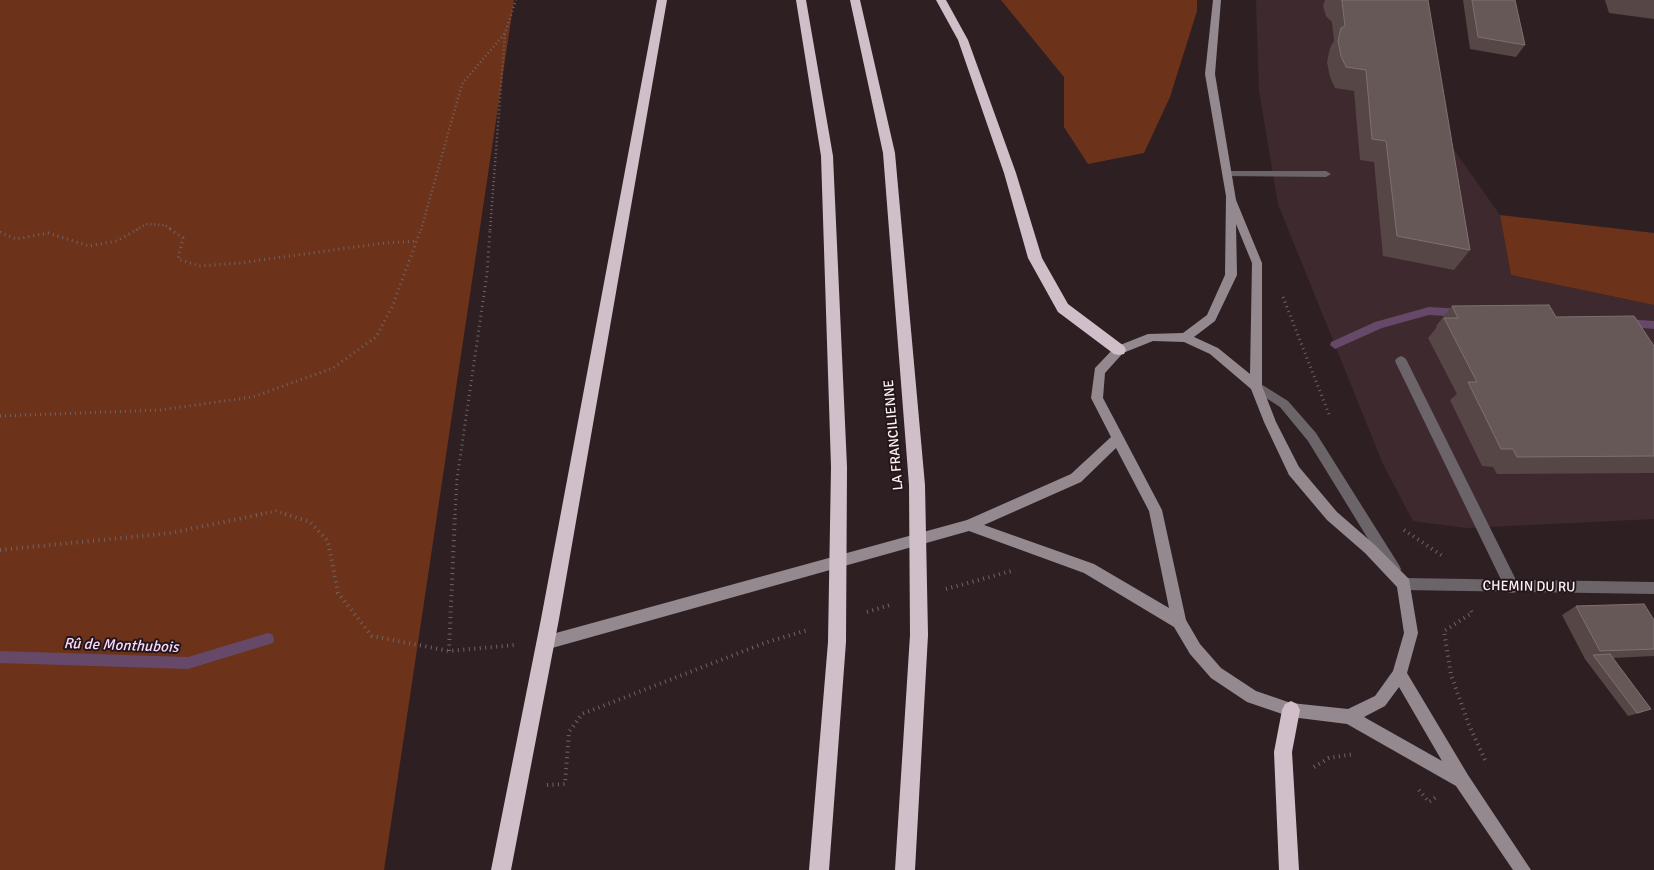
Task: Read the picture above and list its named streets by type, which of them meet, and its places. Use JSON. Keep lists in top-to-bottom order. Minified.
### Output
{"streets":{"highway":["LA FRANCILIENNE"],"street":["CHEMIN DU RU"]},"water":["Rû de Monthubois"]}
